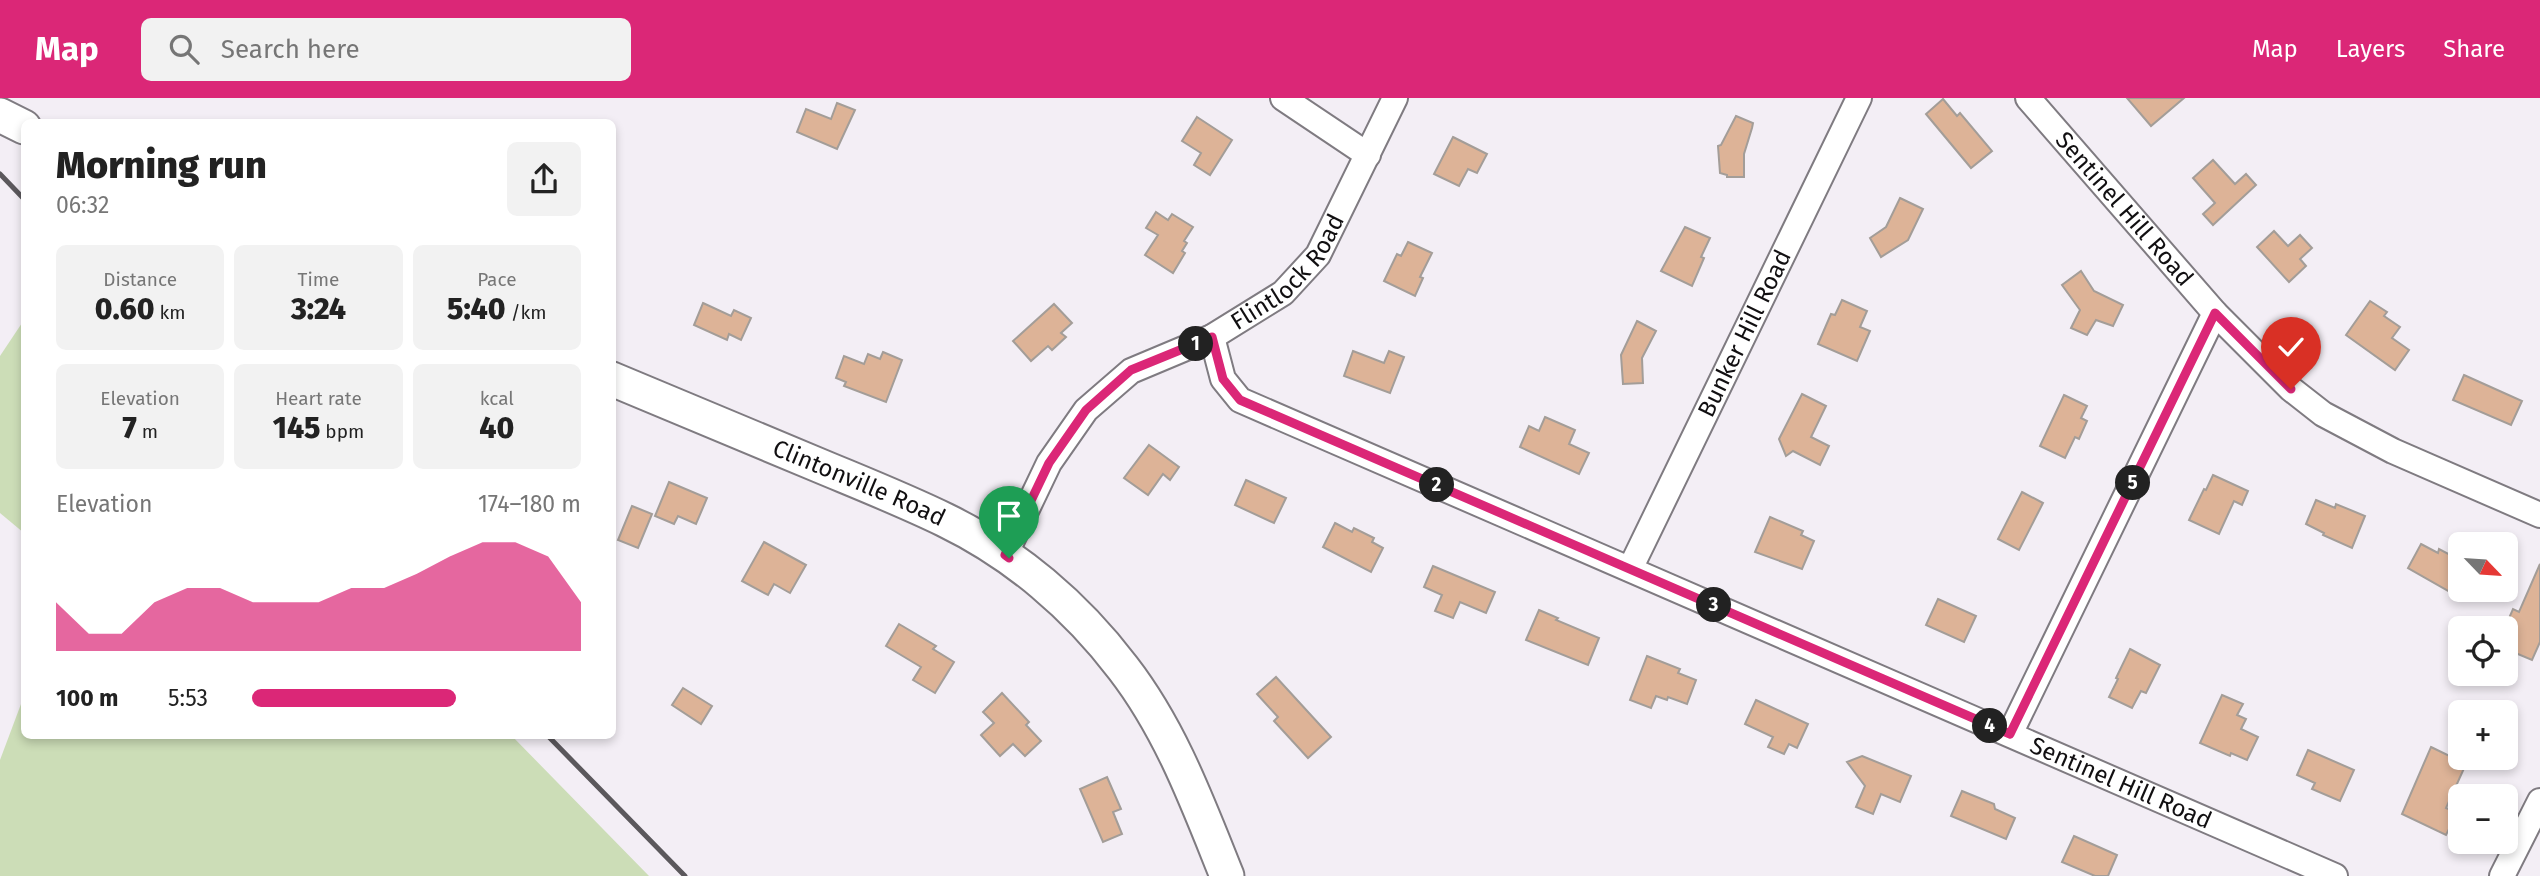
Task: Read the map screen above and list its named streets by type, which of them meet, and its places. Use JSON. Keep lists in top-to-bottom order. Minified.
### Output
{"streets":{"street":["Sentinel Hill Road","Flintlock Road","Bunker Hill Road","Clintonville Road"]},"crossings":[["Sentinel Hill Road","Flintlock Road"],["Sentinel Hill Road","Bunker Hill Road"],["Flintlock Road","Clintonville Road"]],"north":"bottom right","page":{"header":"Map","search":"Search here","nav":["Map","Layers","Share"],"heading":["Morning run","06:32"],"stats":[["Distance","0.60 km"],["Time","3:24"],["Pace","5:40 /km"],["Elevation","7 m"],["Heart rate","145 bpm"],["kcal","40"]],"pins":["1","5","2","3","4"],"chart":["Elevation","174–180 m"],"map_buttons":["+","−"],"list":[{"name":"100 m","note":"5:53"}]}}
